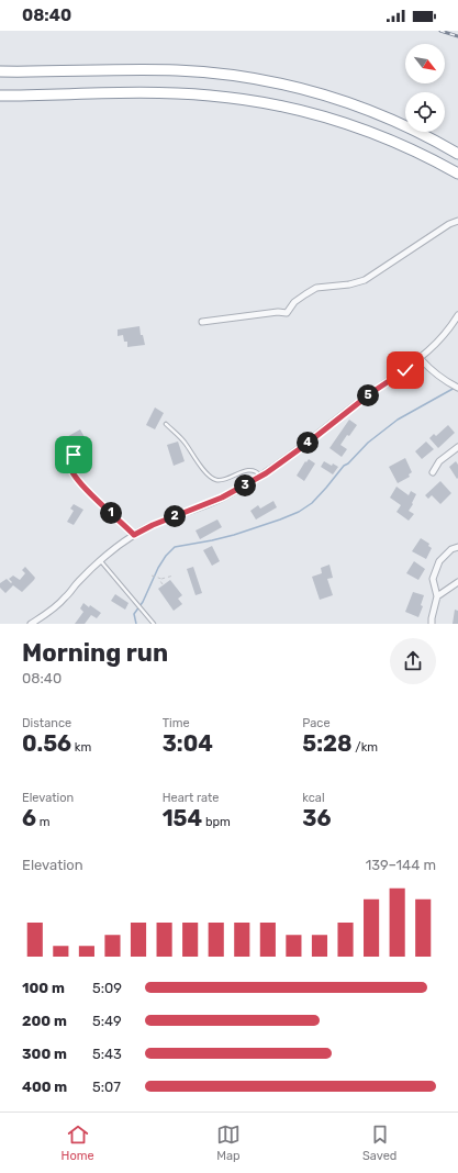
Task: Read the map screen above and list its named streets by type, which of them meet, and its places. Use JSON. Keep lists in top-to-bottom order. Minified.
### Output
{"north":"bottom right","page":{"status":"08:40","pins":["5","4","3","1","2"],"heading":["Morning run","08:40"],"stats":[["Distance","0.56 km"],["Time","3:04"],["Pace","5:28 /km"],["Elevation","6 m"],["Heart rate","154 bpm"],["kcal","36"]],"chart":["Elevation","139–144 m"],"list":[{"name":"100 m","note":"5:09"},{"name":"200 m","note":"5:49"},{"name":"300 m","note":"5:43"},{"name":"400 m","note":"5:07"}],"tabs":["Home","Map","Saved"]}}
